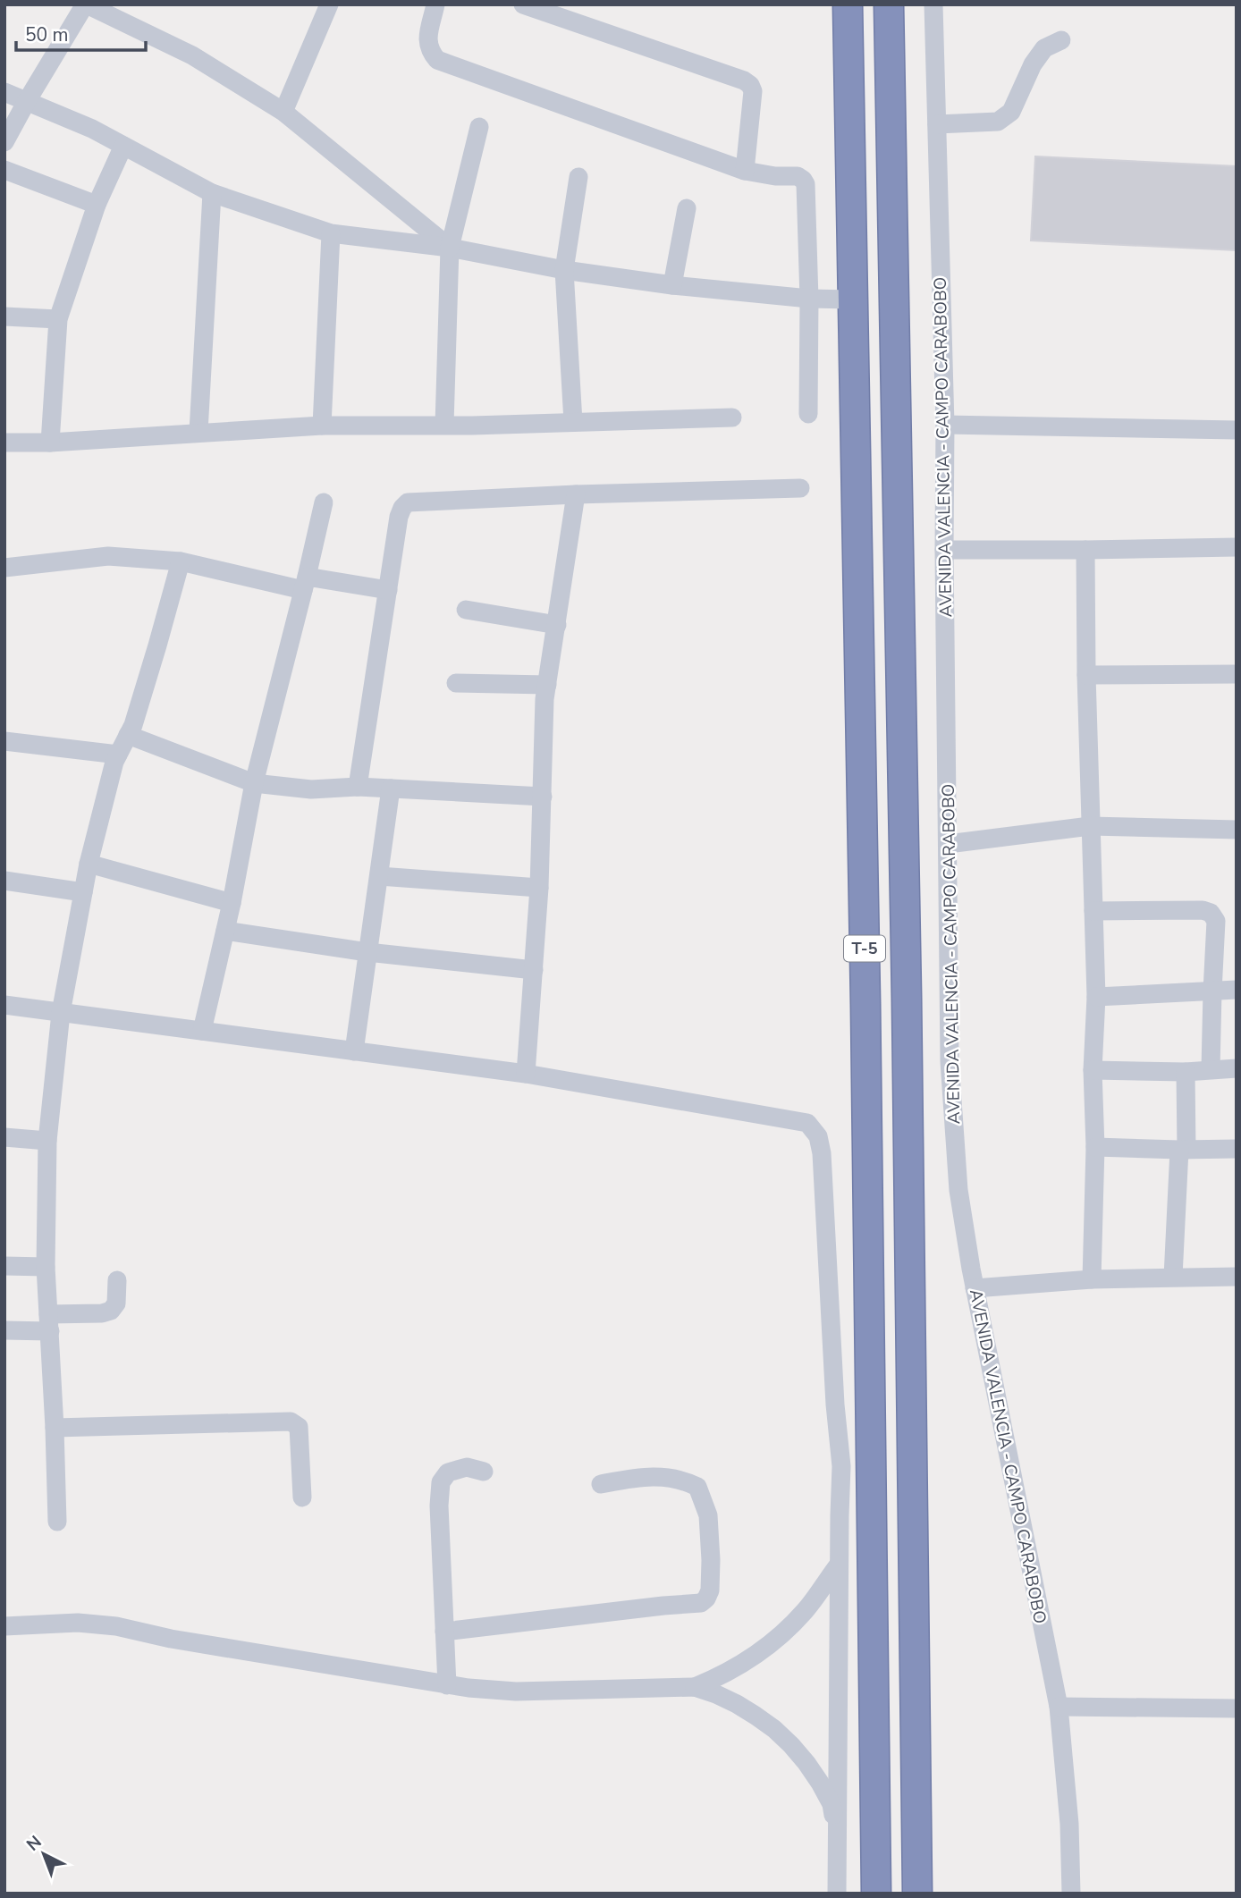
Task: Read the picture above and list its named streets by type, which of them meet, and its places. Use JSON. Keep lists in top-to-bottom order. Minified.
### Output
{"streets":{"highway":["T-5"],"street":["AVENIDA VALENCIA - CAMPO CARABOBO"]},"scale_bar":"50 m","north":"top left"}
